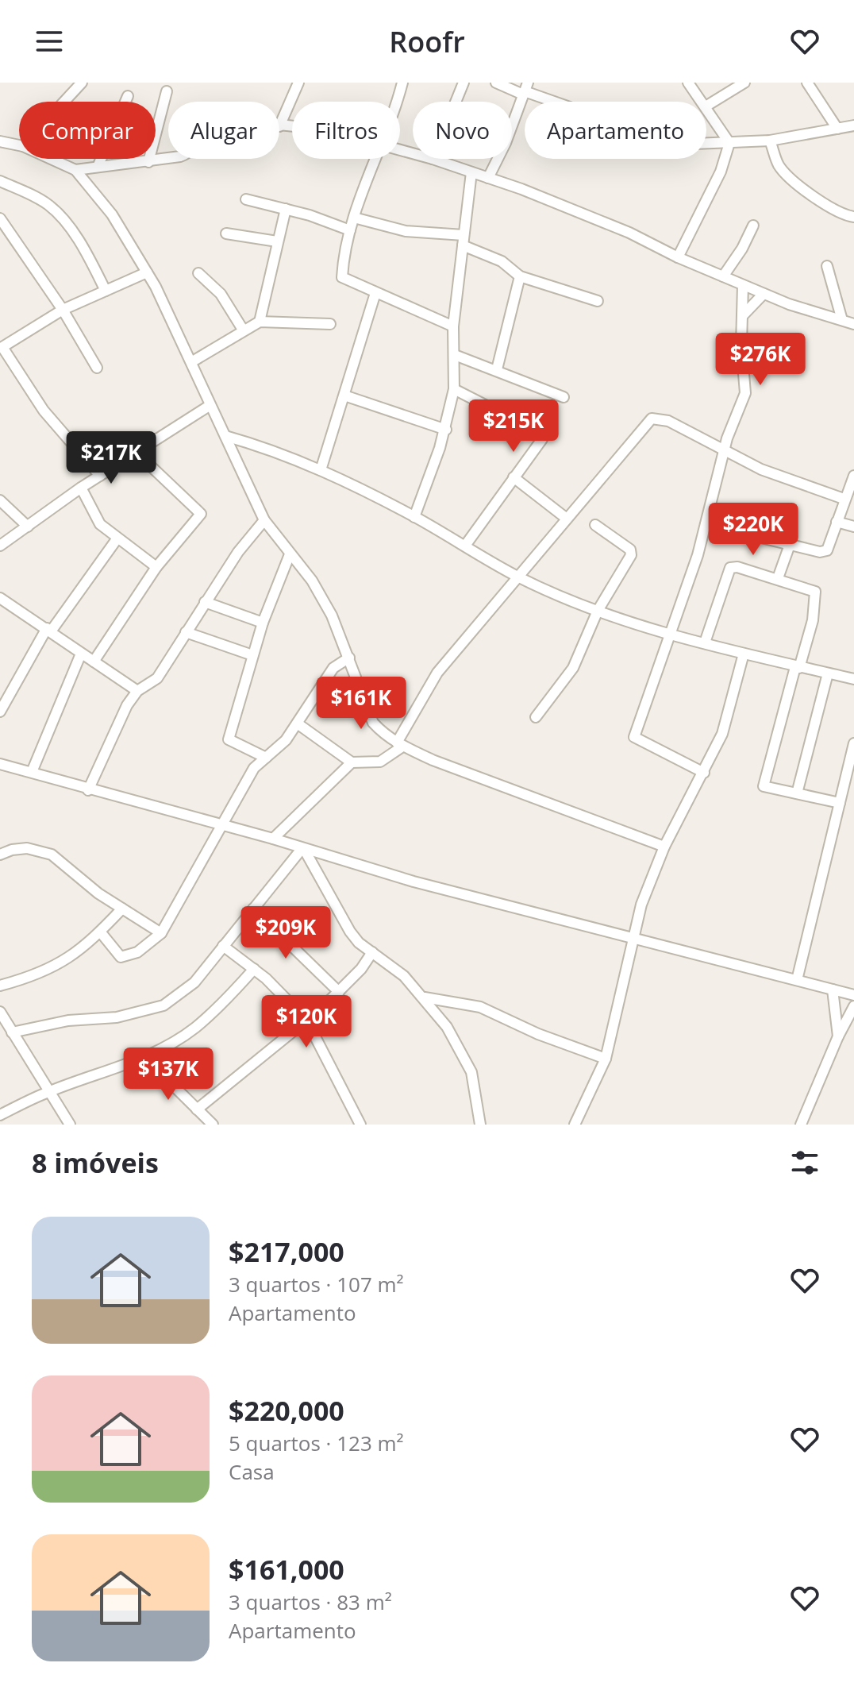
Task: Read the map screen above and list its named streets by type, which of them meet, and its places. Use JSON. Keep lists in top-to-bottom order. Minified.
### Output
{"page":{"header":"Roofr","chip":["Comprar","Alugar","Filtros","Novo","Apartamento"],"price":["$276K","$215K","$217K","$220K","$161K","$209K","$120K","$137K"],"heading":"8 imóveis","list":[{"name":"$217,000","note":"3 quartos · 107 m² · Apartamento"},{"name":"$220,000","note":"5 quartos · 123 m² · Casa"},{"name":"$161,000","note":"3 quartos · 83 m² · Apartamento"}]}}
